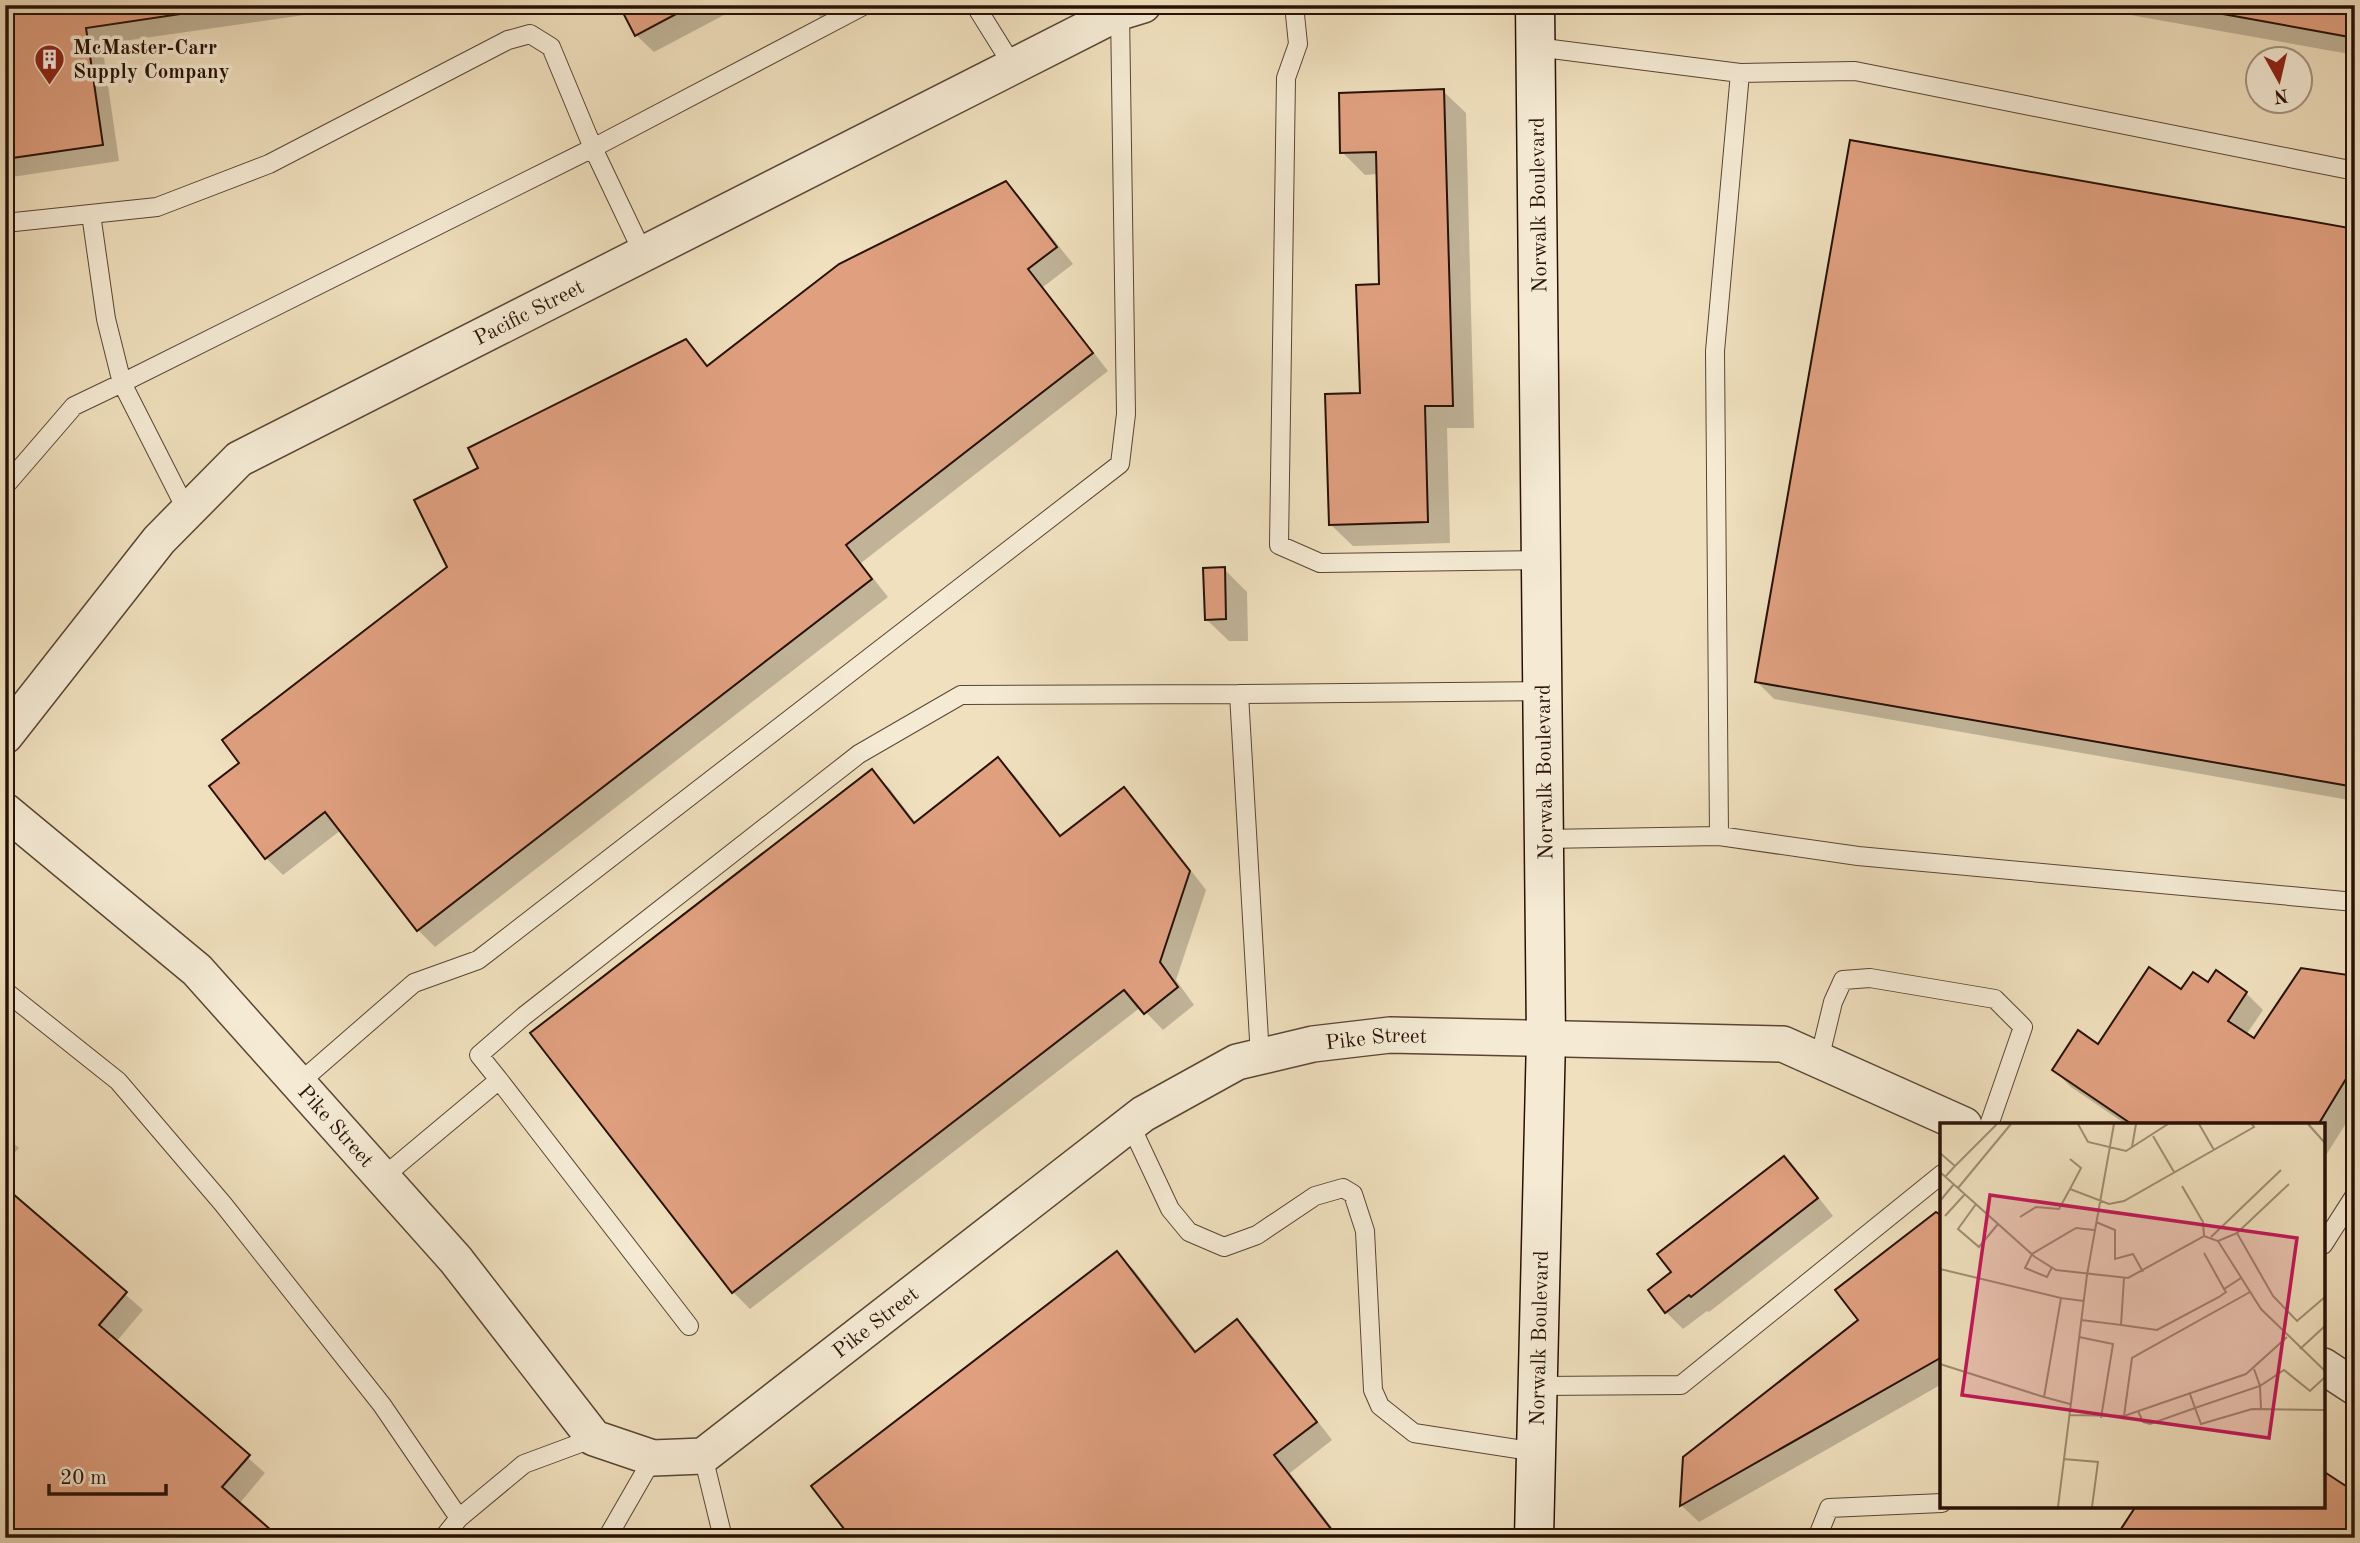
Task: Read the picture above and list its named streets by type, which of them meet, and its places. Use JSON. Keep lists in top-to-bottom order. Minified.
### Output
{"streets":{"main road":["Norwalk Boulevard"],"street":["Pacific Street","Pike Street"]},"crossings":[["Norwalk Boulevard","Pike Street"]],"places":{"building":["McMaster-Carr Supply Company"]},"scale_bar":"20 m","north":"bottom"}
